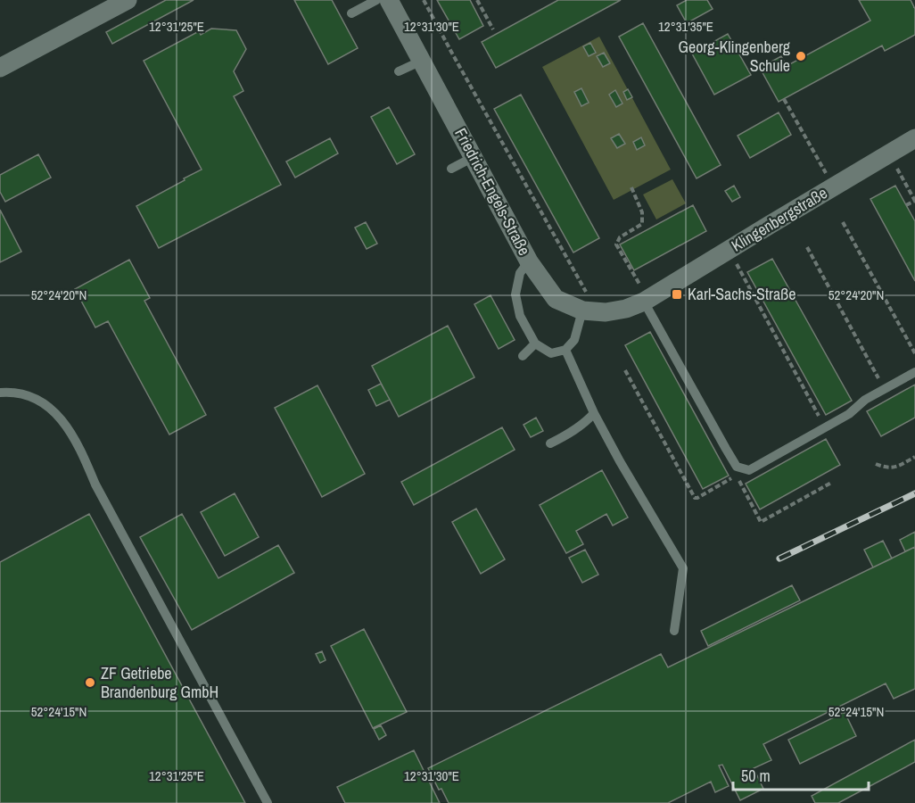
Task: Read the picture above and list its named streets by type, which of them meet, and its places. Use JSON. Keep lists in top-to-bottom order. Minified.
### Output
{"streets":{"street":["Friedrich-Engels-Straße","Klingenbergstraße"]},"crossings":[["Friedrich-Engels-Straße","Klingenbergstraße"]],"places":{"other":["Georg-Klingenberg Schule","ZF Getriebe Brandenburg GmbH"],"transit":["Karl-Sachs-Straße"]},"scale_bar":"50 m","coordinates":["12°31'25\"E","12°31'30\"E","12°31'35\"E","52°24'20\"N","52°24'15\"N"]}
